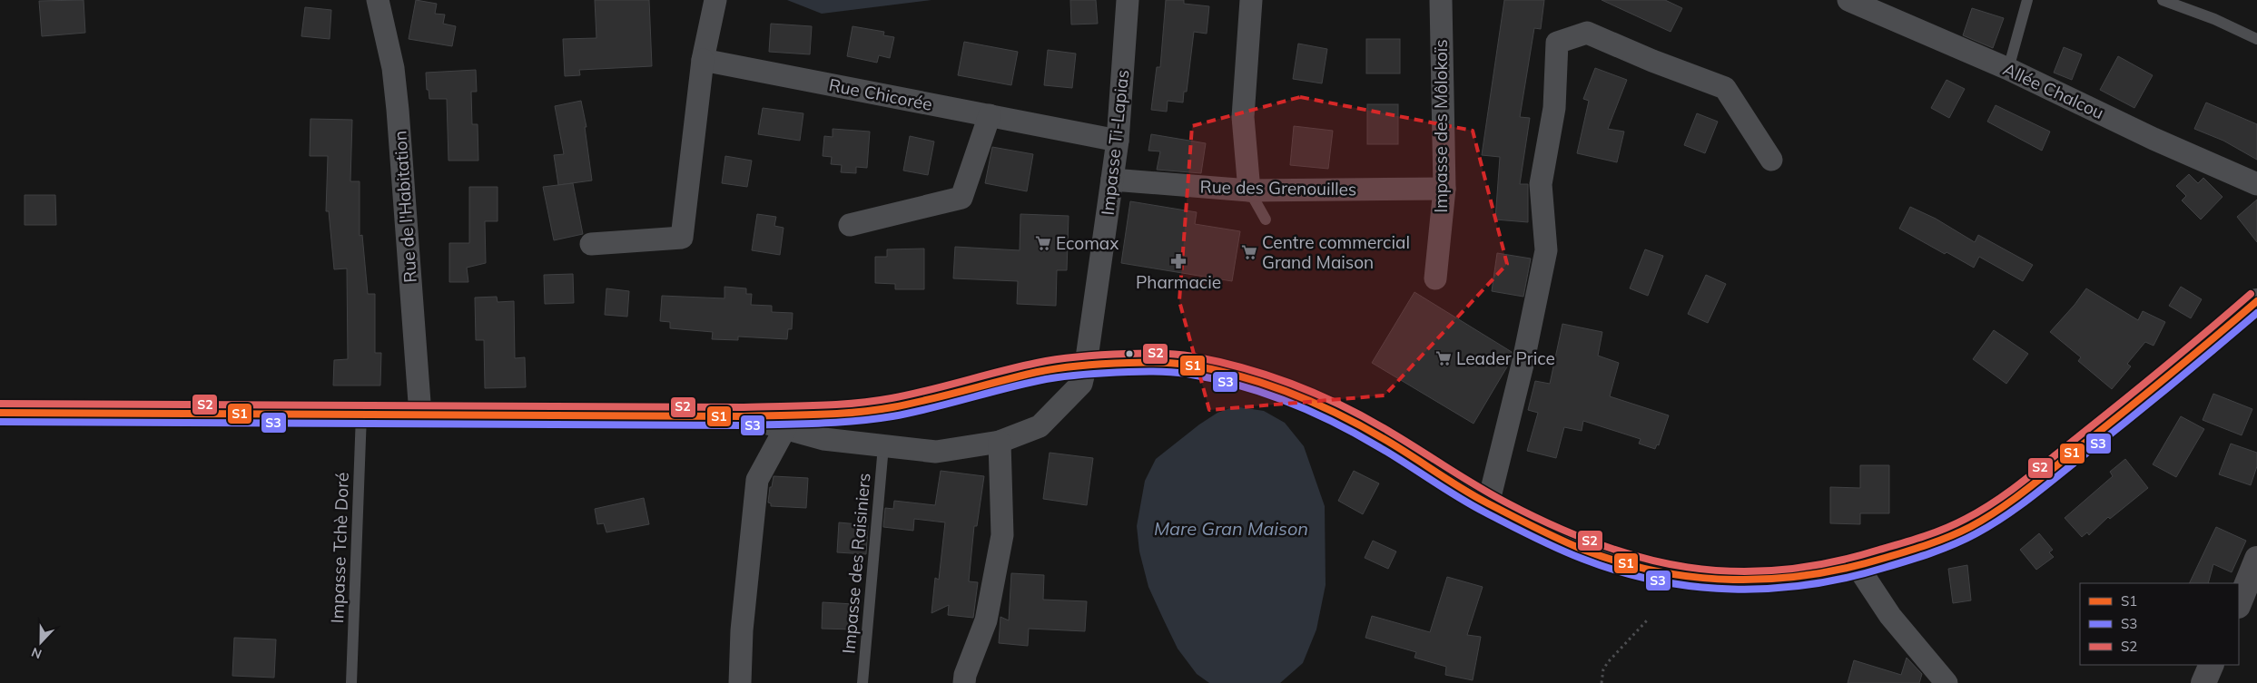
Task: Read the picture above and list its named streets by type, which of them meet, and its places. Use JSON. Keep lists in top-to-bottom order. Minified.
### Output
{"streets":{"street":["Allée Chalcou","Rue Chicorée","Impasse des Môlokoïs","Impasse Ti-Lapias","Rue des Grenouilles","Rue de l'Habitation"],"lane":["Impasse Tchè Doré","Impasse des Raisiniers"]},"crossings":[["Rue Chicorée","Impasse Ti-Lapias"],["Impasse des Môlokoïs","Rue des Grenouilles"],["Impasse Ti-Lapias","Rue des Grenouilles"],["Impasse Ti-Lapias","Impasse des Raisiniers"]],"water":["Mare Gran Maison"],"places":{"supermarket":["Ecomax","Centre commercial Grand Maison","Leader Price"],"pharmacy":["Pharmacie"]},"lines":["transit line S2","transit line S1","transit line S3"],"legend":["S1","S3","S2"],"north":"bottom"}
